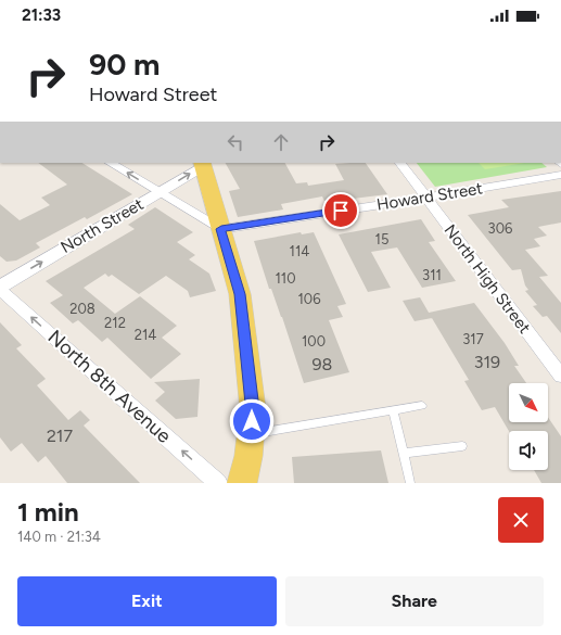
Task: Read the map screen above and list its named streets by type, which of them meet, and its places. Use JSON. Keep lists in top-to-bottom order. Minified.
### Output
{"streets":{"street":["Howard Street","North Street","North High Street","North 8th Avenue"]},"crossings":[["Howard Street","North High Street"],["North Street","North 8th Avenue"]],"one_way":["North Street","North 8th Avenue"],"house_numbers":["306","15","114","311","110","106","208","212","214","317","100","319","98","217"],"north":"bottom right","page":{"status":"21:33","turn":["90 m","Howard Street"],"heading":["1 min","140 m · 21:34"],"buttons":["Exit","Share"]}}
